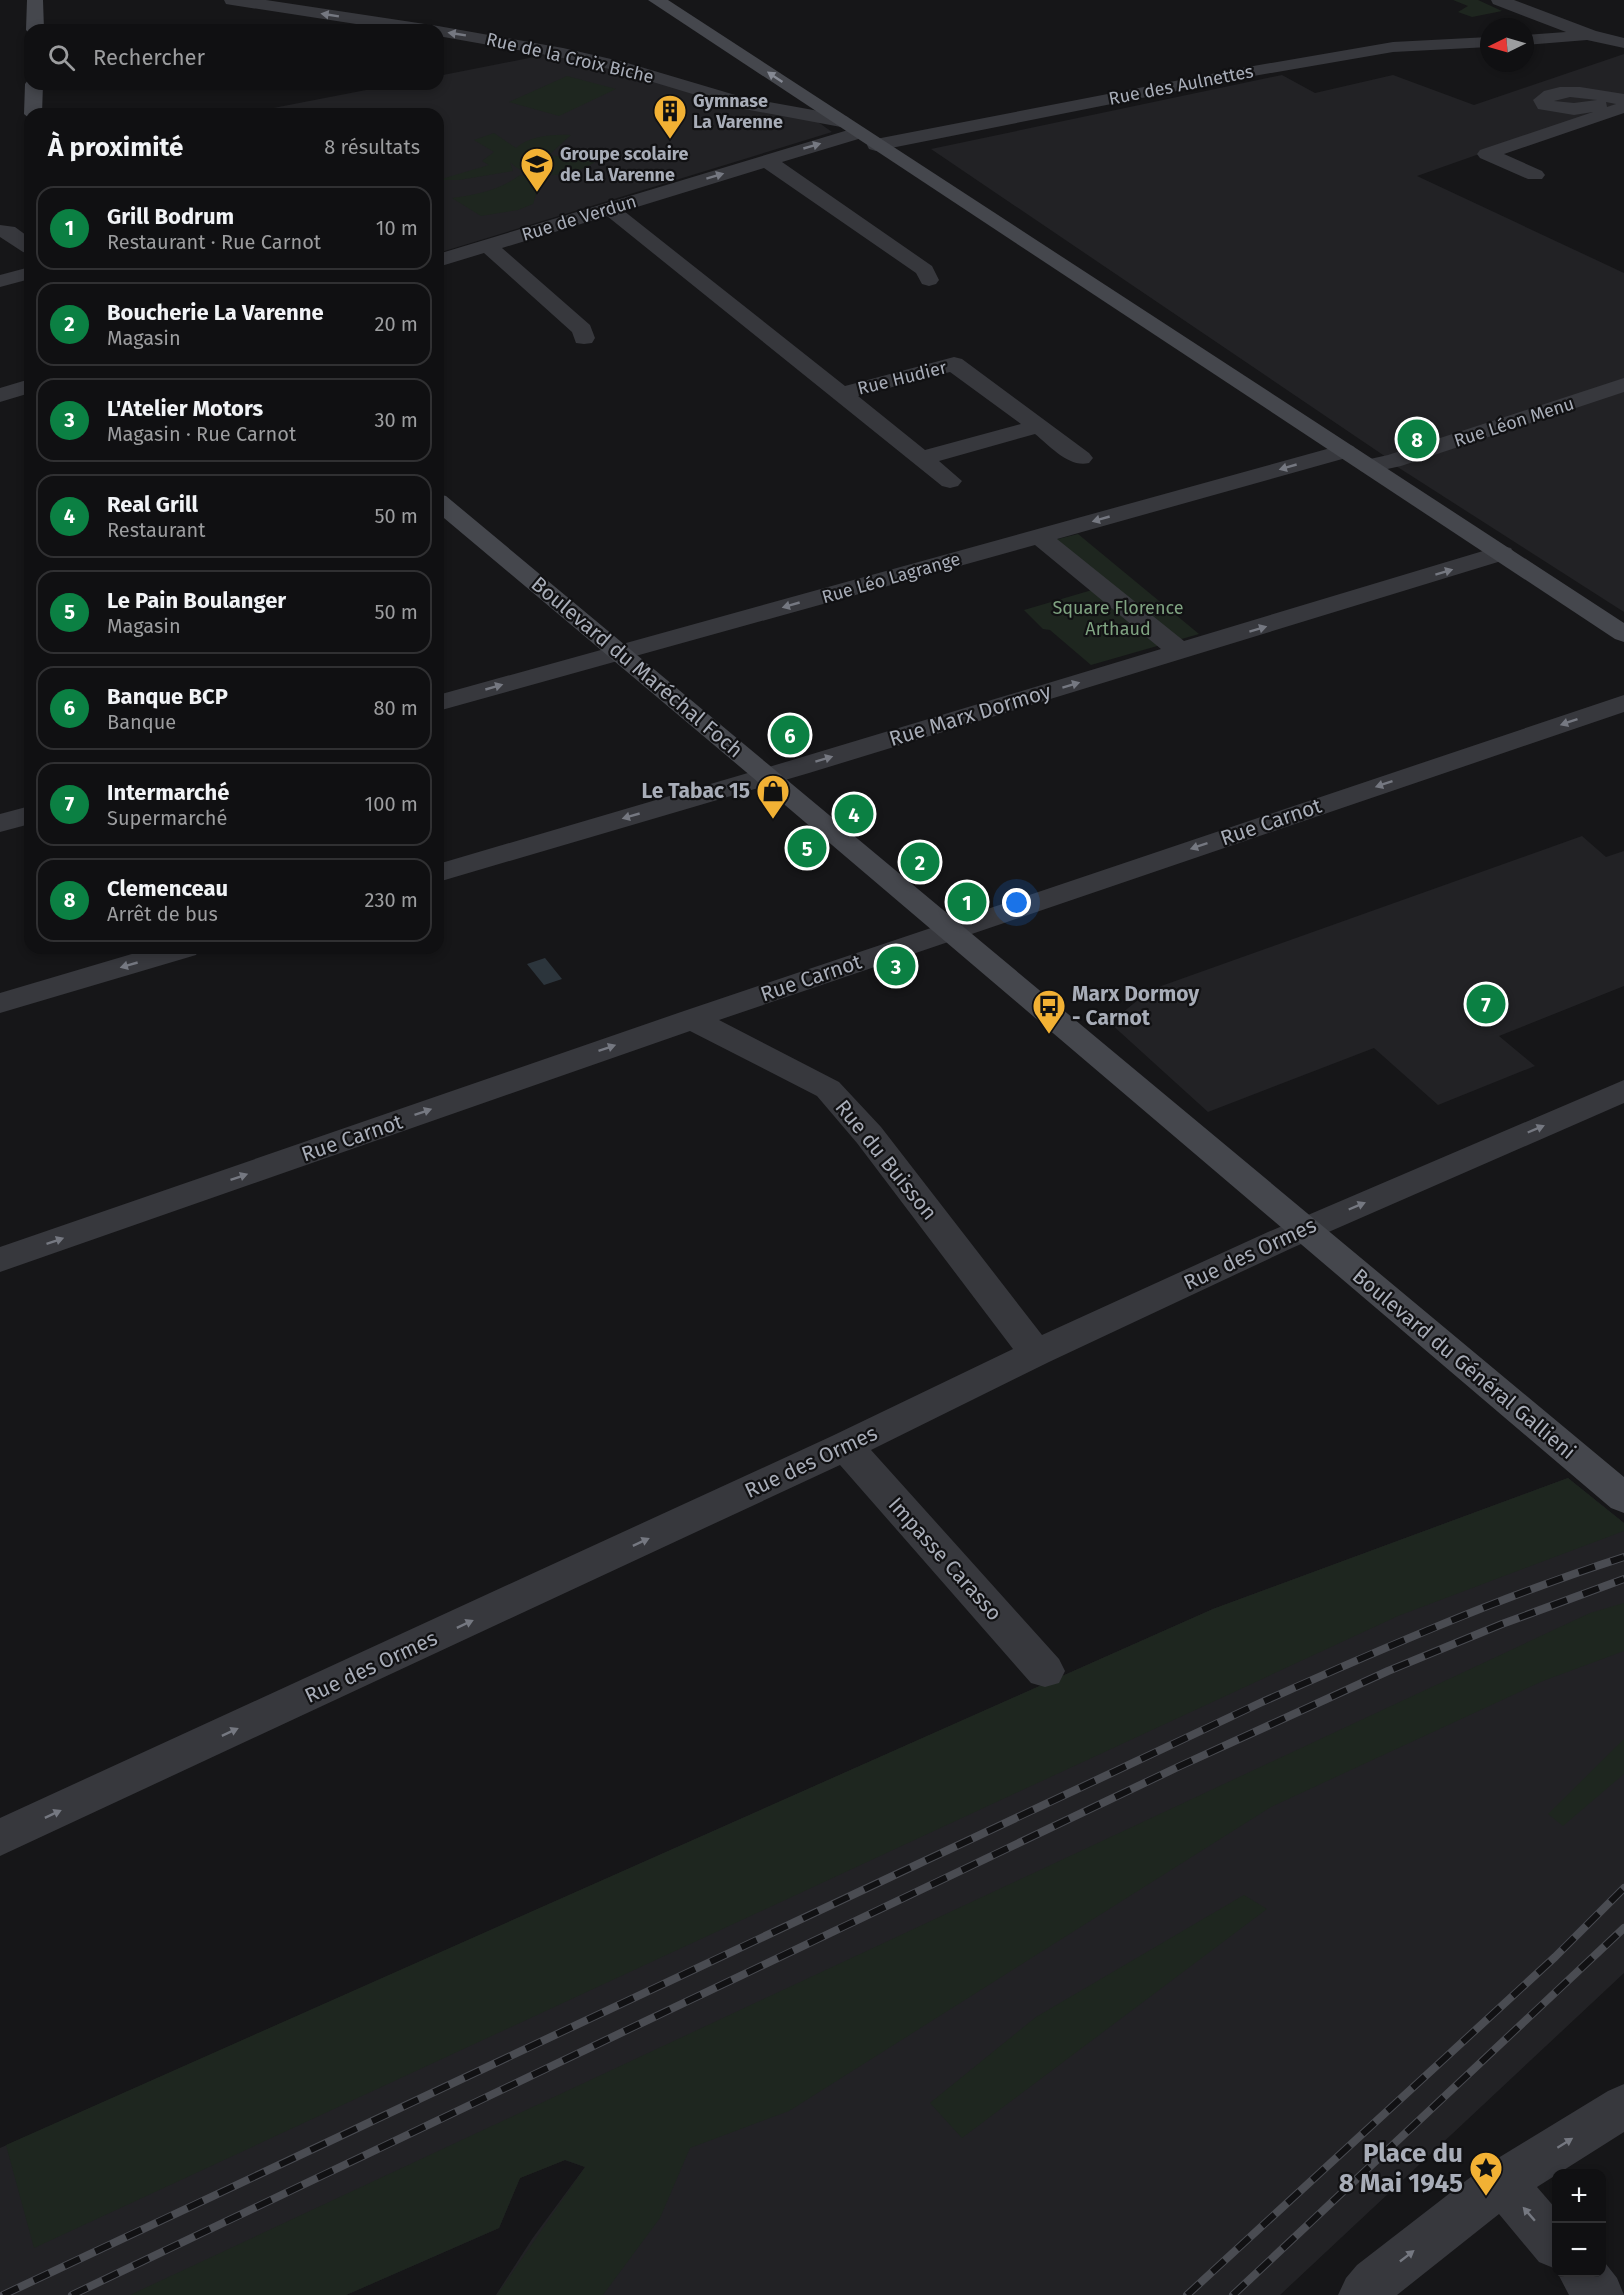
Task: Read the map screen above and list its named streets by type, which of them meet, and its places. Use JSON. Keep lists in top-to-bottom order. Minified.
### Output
{"streets":{"main road":["Boulevard du Maréchal Foch","Boulevard du Général Gallieni"],"street":["Rue de la Croix Biche","Rue des Aulnettes","Rue de Verdun","Rue Hudier","Rue Léon Menu","Rue Léo Lagrange","Rue Marx Dormoy","Rue Carnot","Rue du Buisson","Rue des Ormes","Impasse Carasso"]},"crossings":[["Rue de Verdun","Rue Hudier"],["Rue Léo Lagrange","Boulevard du Maréchal Foch"],["Boulevard du Maréchal Foch","Rue Marx Dormoy"],["Boulevard du Maréchal Foch","Rue Carnot"],["Boulevard du Maréchal Foch","Rue des Ormes"],["Boulevard du Maréchal Foch","Boulevard du Général Gallieni"],["Rue Carnot","Rue du Buisson"],["Rue du Buisson","Rue des Ormes"],["Rue des Ormes","Boulevard du Général Gallieni"],["Rue des Ormes","Impasse Carasso"]],"one_way":["Rue de la Croix Biche","Rue de Verdun","Rue des Ormes"],"parks":["Square Florence Arthaud"],"places":{"building":["Gymnase La Varenne"],"school or university":["Groupe scolaire de La Varenne"],"shop":["Le Tabac 15"],"bus stop":["Marx Dormoy - Carnot"],"place":["Place du 8 Mai 1945"]},"north":"left","page":{"search":"Rechercher","heading":["À proximité","8 résultats"],"list":[{"mark":"1","name":"Grill Bodrum","note":"Restaurant · Rue Carnot","value":"10 m"},{"mark":"2","name":"Boucherie La Varenne","note":"Magasin","value":"20 m"},{"mark":"3","name":"L'Atelier Motors","note":"Magasin · Rue Carnot","value":"30 m"},{"mark":"4","name":"Real Grill","note":"Restaurant","value":"50 m"},{"mark":"5","name":"Le Pain Boulanger","note":"Magasin","value":"50 m"},{"mark":"6","name":"Banque BCP","note":"Banque","value":"80 m"},{"mark":"7","name":"Intermarché","note":"Supermarché","value":"100 m"},{"mark":"8","name":"Clemenceau","note":"Arrêt de bus","value":"230 m"}],"pins":["8","6","4","5","2","1","3","7"],"map_buttons":["+","−"]}}
